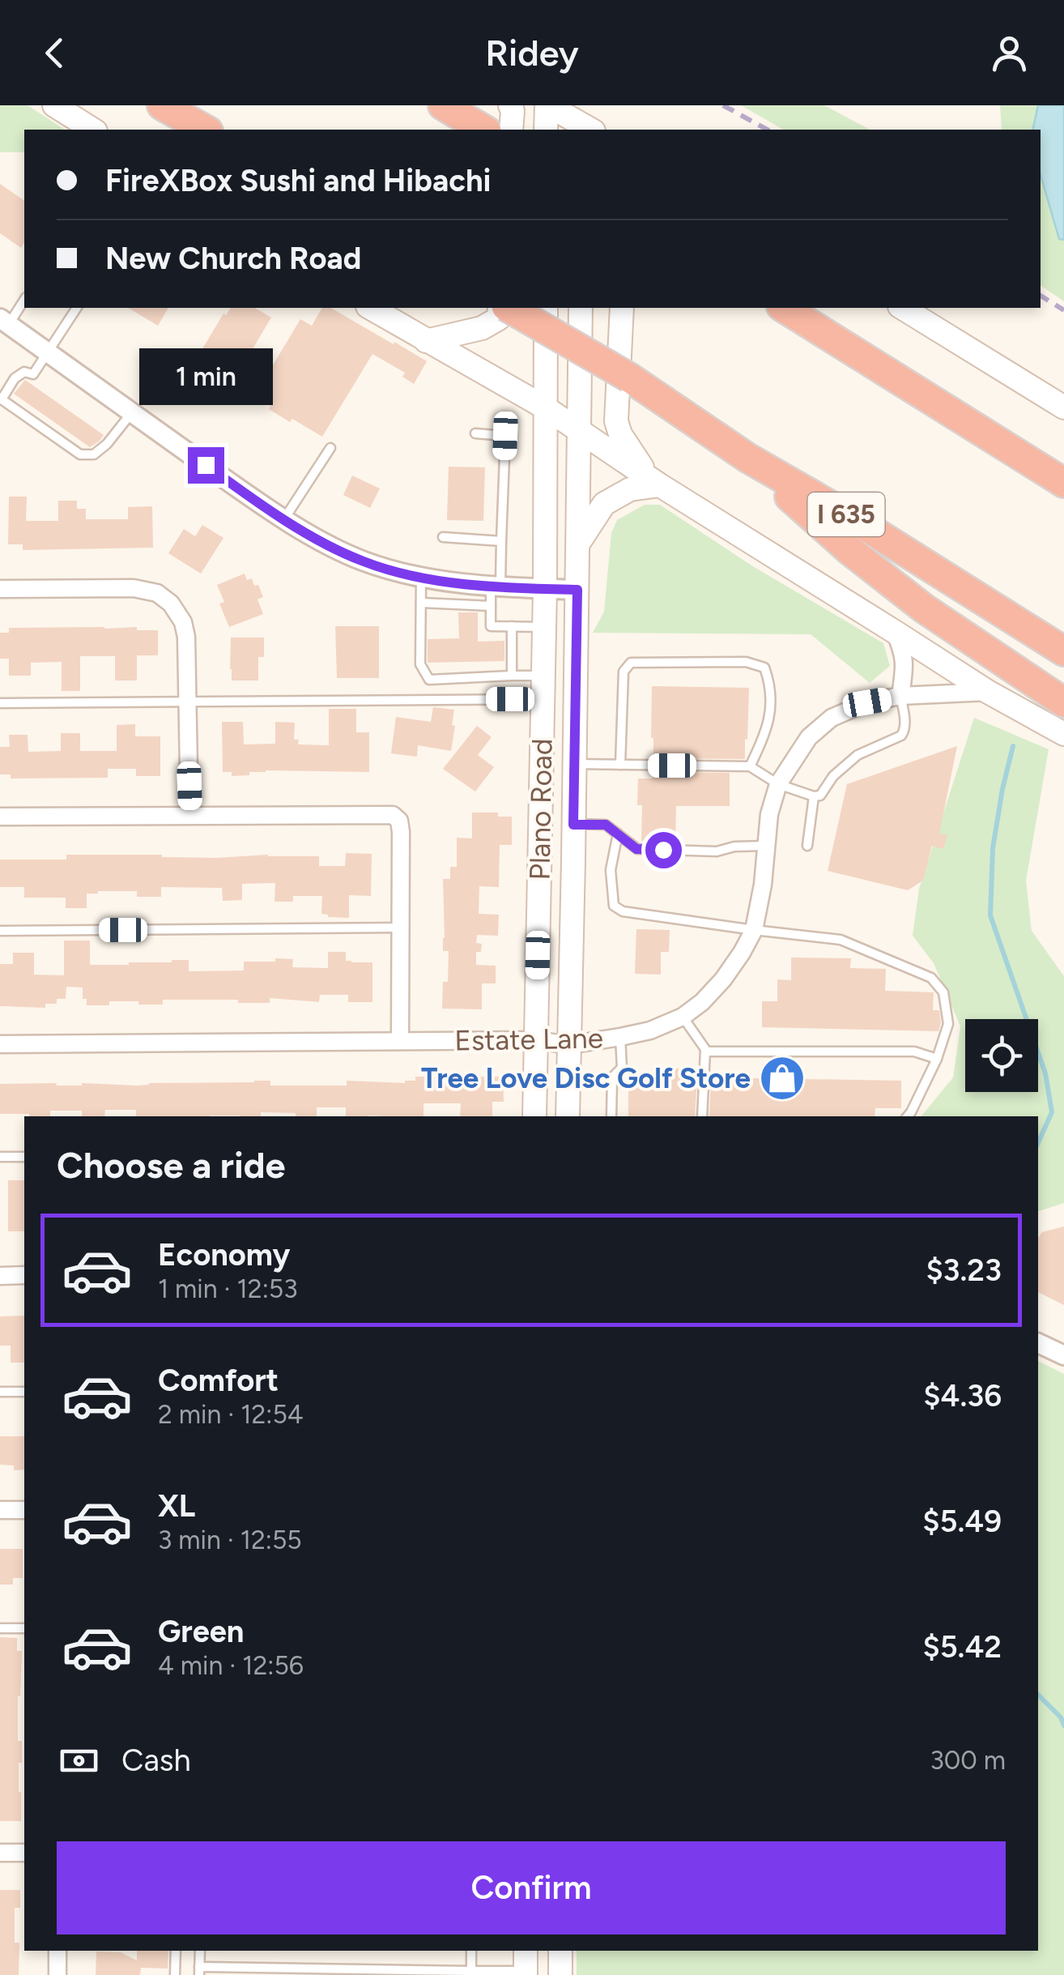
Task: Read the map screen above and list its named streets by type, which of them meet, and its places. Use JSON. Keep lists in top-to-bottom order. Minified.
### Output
{"streets":{"highway":["I 635"],"main road":["Plano Road"],"street":["Estate Lane"]},"crossings":[["Plano Road","Estate Lane"]],"places":{"shop":["Tree Love Disc Golf Store"]},"page":{"header":"Ridey","banner":["FireXBox Sushi and Hibachi","New Church Road"],"bubble":"1 min","heading":"Choose a ride","list":[{"name":"Economy","note":"1 min · 12:53","value":"$3.23"},{"name":"Comfort","note":"2 min · 12:54","value":"$4.36"},{"name":"XL","note":"3 min · 12:55","value":"$5.49"},{"name":"Green","note":"4 min · 12:56","value":"$5.42"}],"pay":["Cash","300 m"],"buttons":"Confirm"}}
